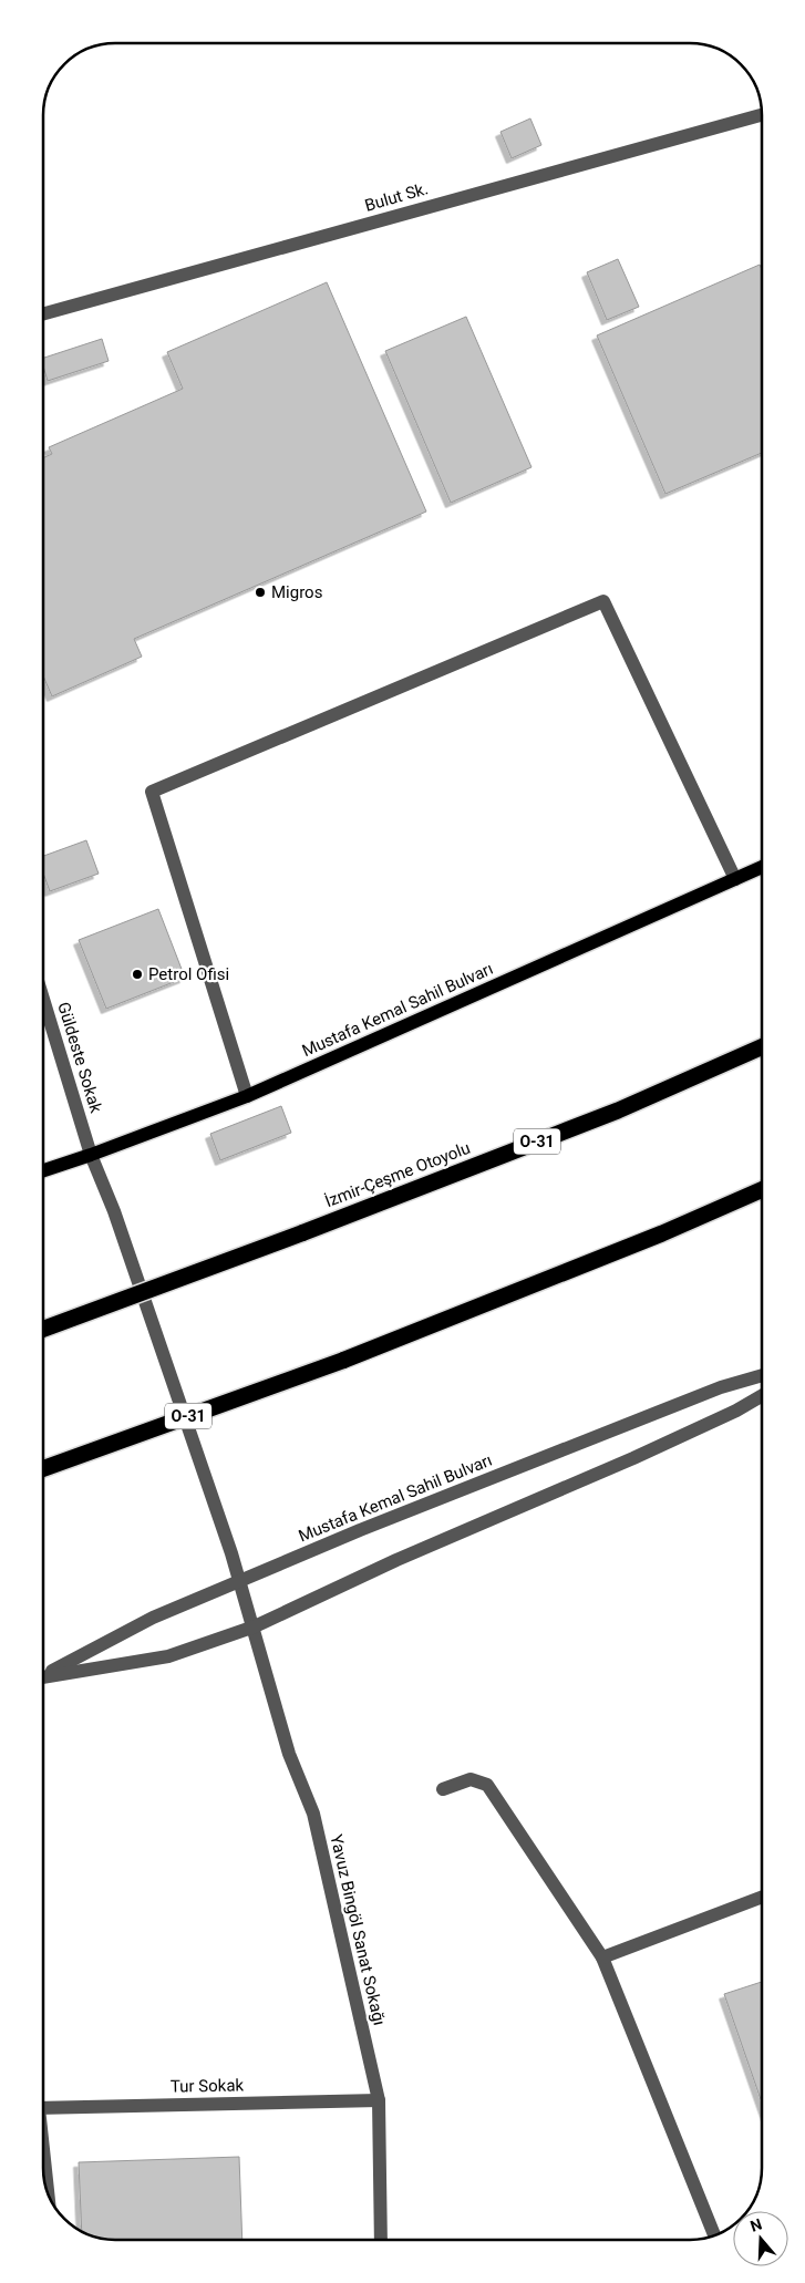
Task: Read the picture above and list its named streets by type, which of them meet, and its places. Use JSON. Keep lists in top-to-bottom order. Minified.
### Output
{"streets":{"highway":["O-31","İzmir-Çeşme Otoyolu"],"main road":["Mustafa Kemal Sahil Bulvarı"],"street":["Bulut Sk.","Güldeste Sokak","Yavuz Bingöl Sanat Sokağı","Tur Sokak"]},"crossings":[["Mustafa Kemal Sahil Bulvarı","Güldeste Sokak"],["Mustafa Kemal Sahil Bulvarı","Yavuz Bingöl Sanat Sokağı"],["Güldeste Sokak","Yavuz Bingöl Sanat Sokağı"],["Yavuz Bingöl Sanat Sokağı","Tur Sokak"]],"places":["Migros","Petrol Ofisi"],"north":"top"}
